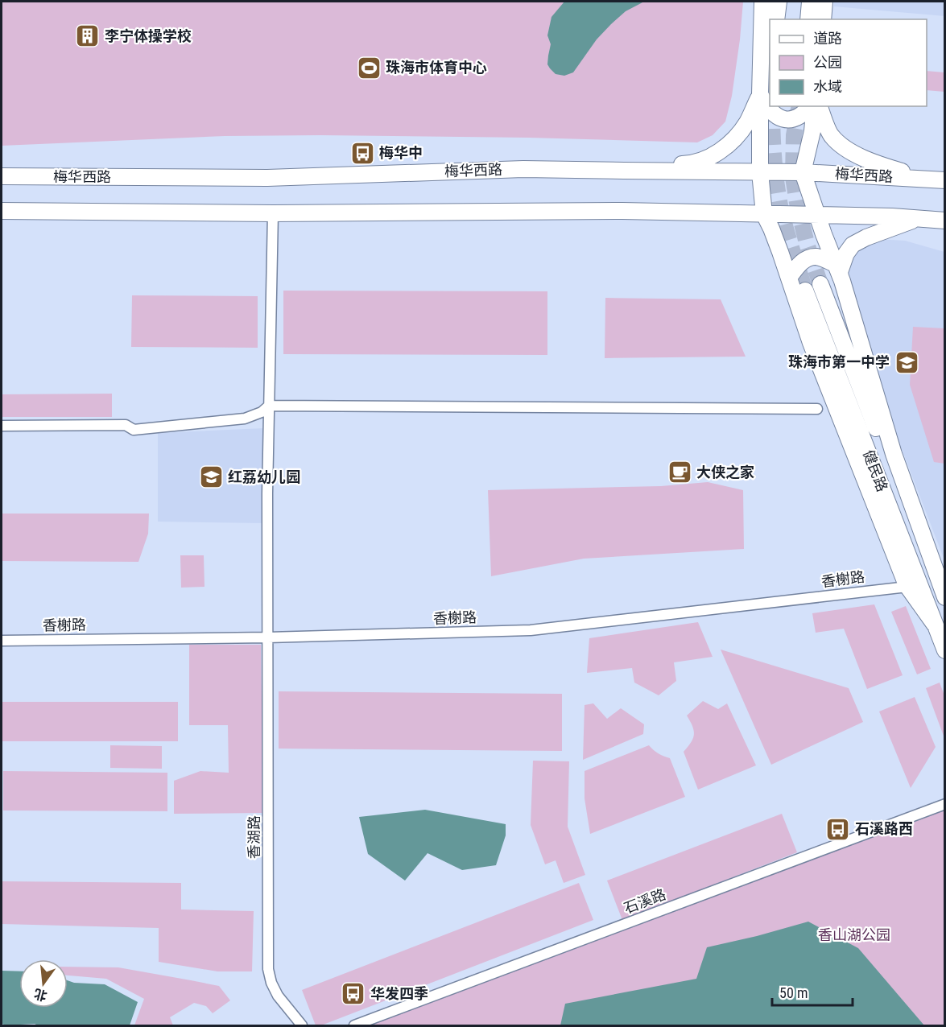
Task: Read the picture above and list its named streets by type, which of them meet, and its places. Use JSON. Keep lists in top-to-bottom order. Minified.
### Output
{"streets":{"main road":["梅华西路","健民路"],"street":["香榭路","香湖路","石溪路"]},"crossings":[["香榭路","香湖路"]],"parks":["香山湖公园"],"places":{"building":["李宁体操学校"],"sports":["珠海市体育中心"],"bus stop":["梅华中","石溪路西","华发四季"],"school or university":["珠海市第一中学","红荔幼儿园"],"cafe":["大侠之家"]},"legend":["道路","公园","水域"],"scale_bar":"50 m","north":"bottom"}
